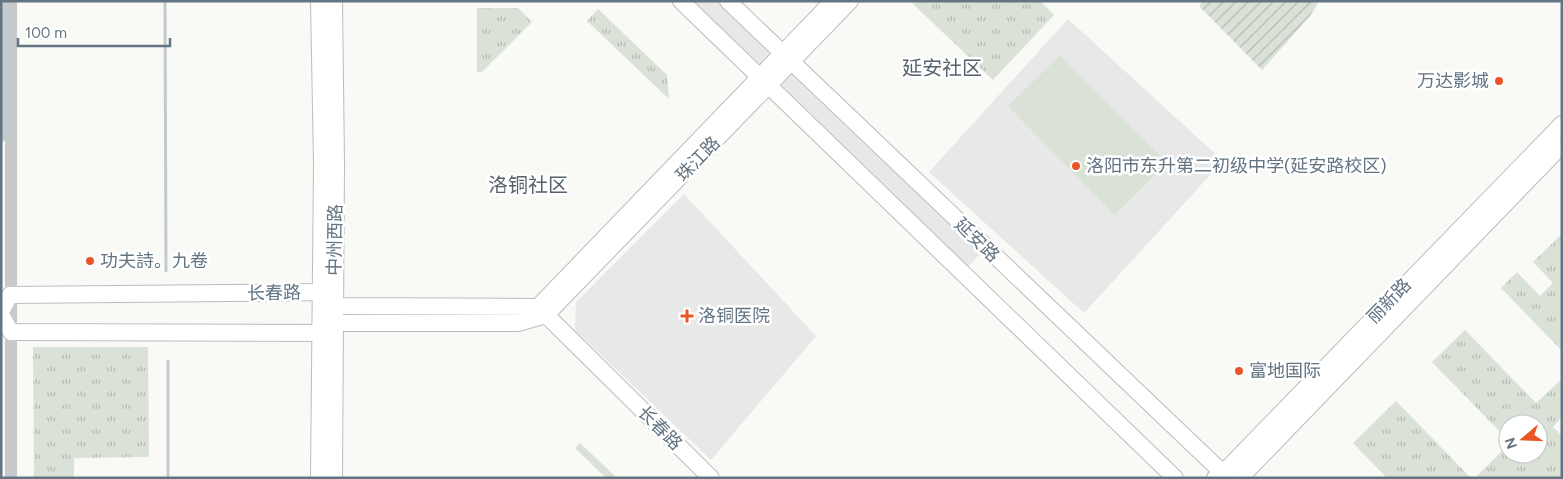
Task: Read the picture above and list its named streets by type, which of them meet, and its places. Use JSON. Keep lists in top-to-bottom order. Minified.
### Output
{"streets":{"main road":["珠江路","中州西路","延安路","长春路","丽新路"]},"crossings":[["珠江路","延安路"],["珠江路","长春路"],["中州西路","长春路"],["延安路","丽新路"]],"districts":["延安社区","洛铜社区"],"places":{"other":["万达影城","洛阳市东升第二初级中学(延安路校区)","功夫詩。九卷","富地国际"],"health":["洛铜医院"]},"scale_bar":"100 m","north":"left"}
